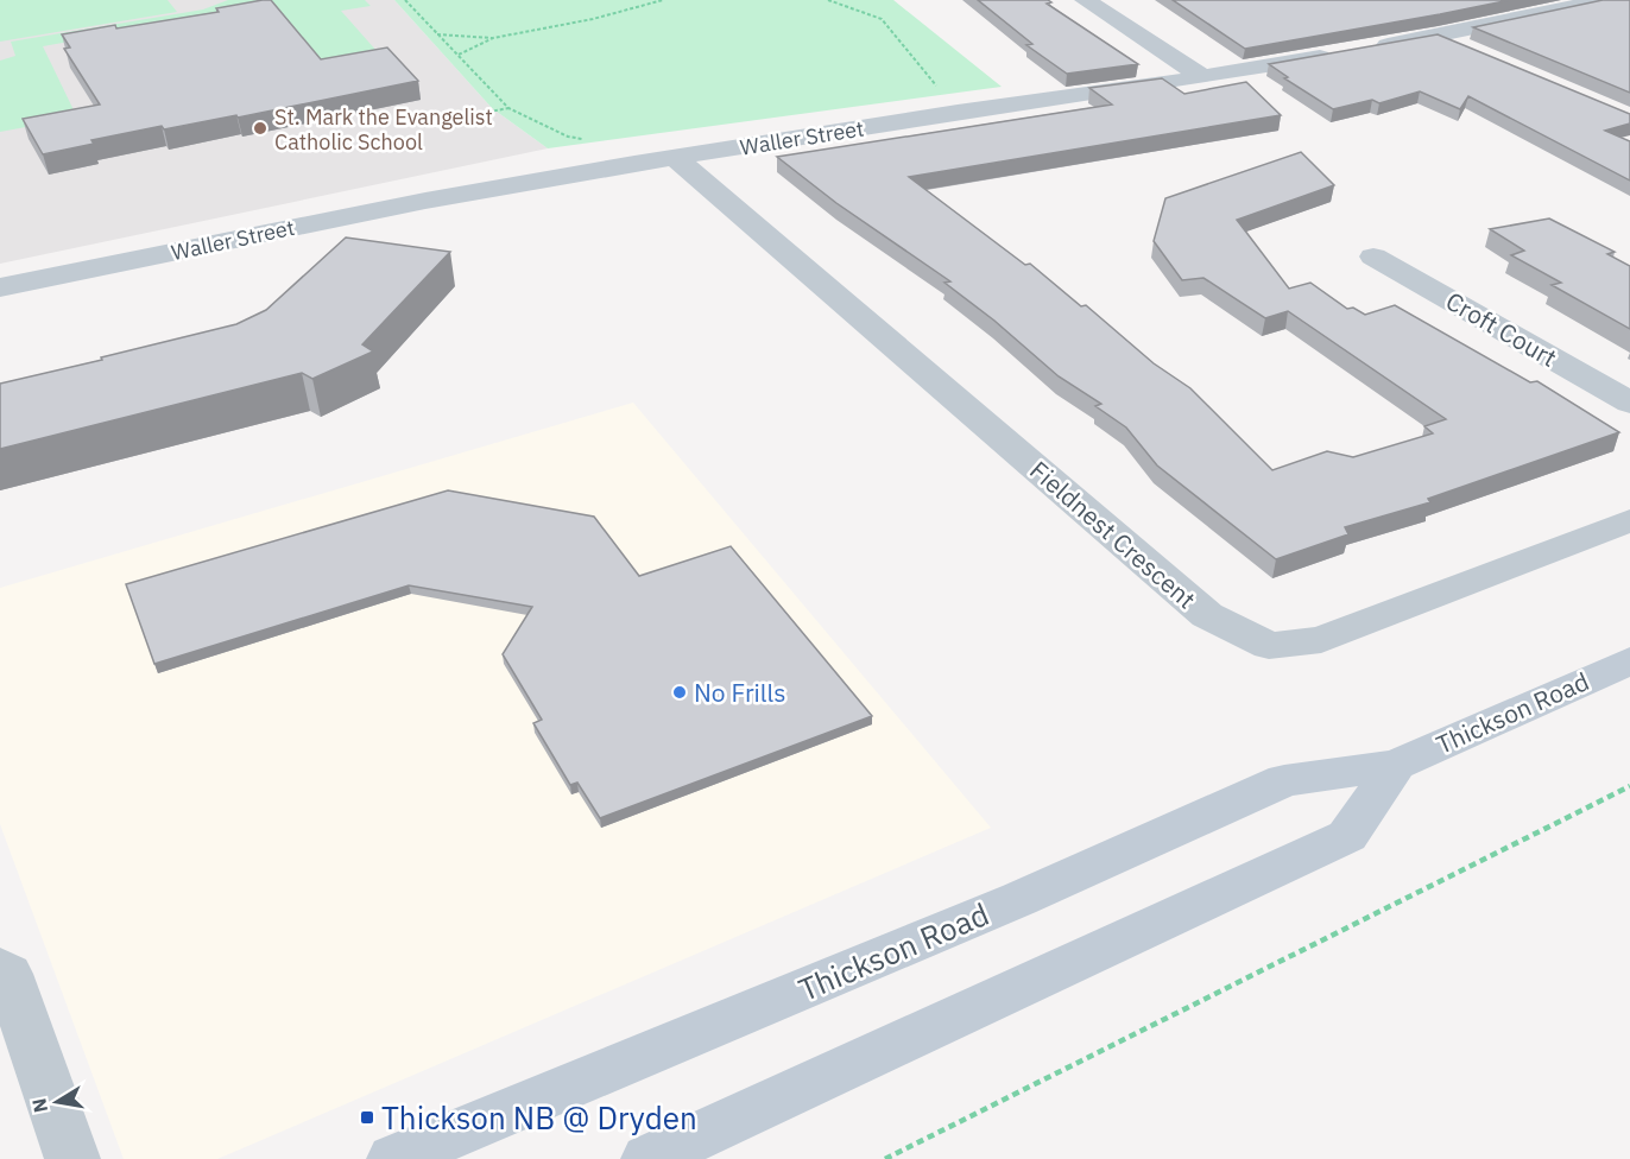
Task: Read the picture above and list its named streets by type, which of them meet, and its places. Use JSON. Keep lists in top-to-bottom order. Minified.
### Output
{"streets":{"main road":["Thickson Road"],"street":["Waller Street","Croft Court","Fieldnest Crescent"]},"crossings":[["Waller Street","Fieldnest Crescent"]],"places":{"other":["St. Mark the Evangelist Catholic School","No Frills"],"transit":["Thickson NB @ Dryden"]},"north":"left"}
